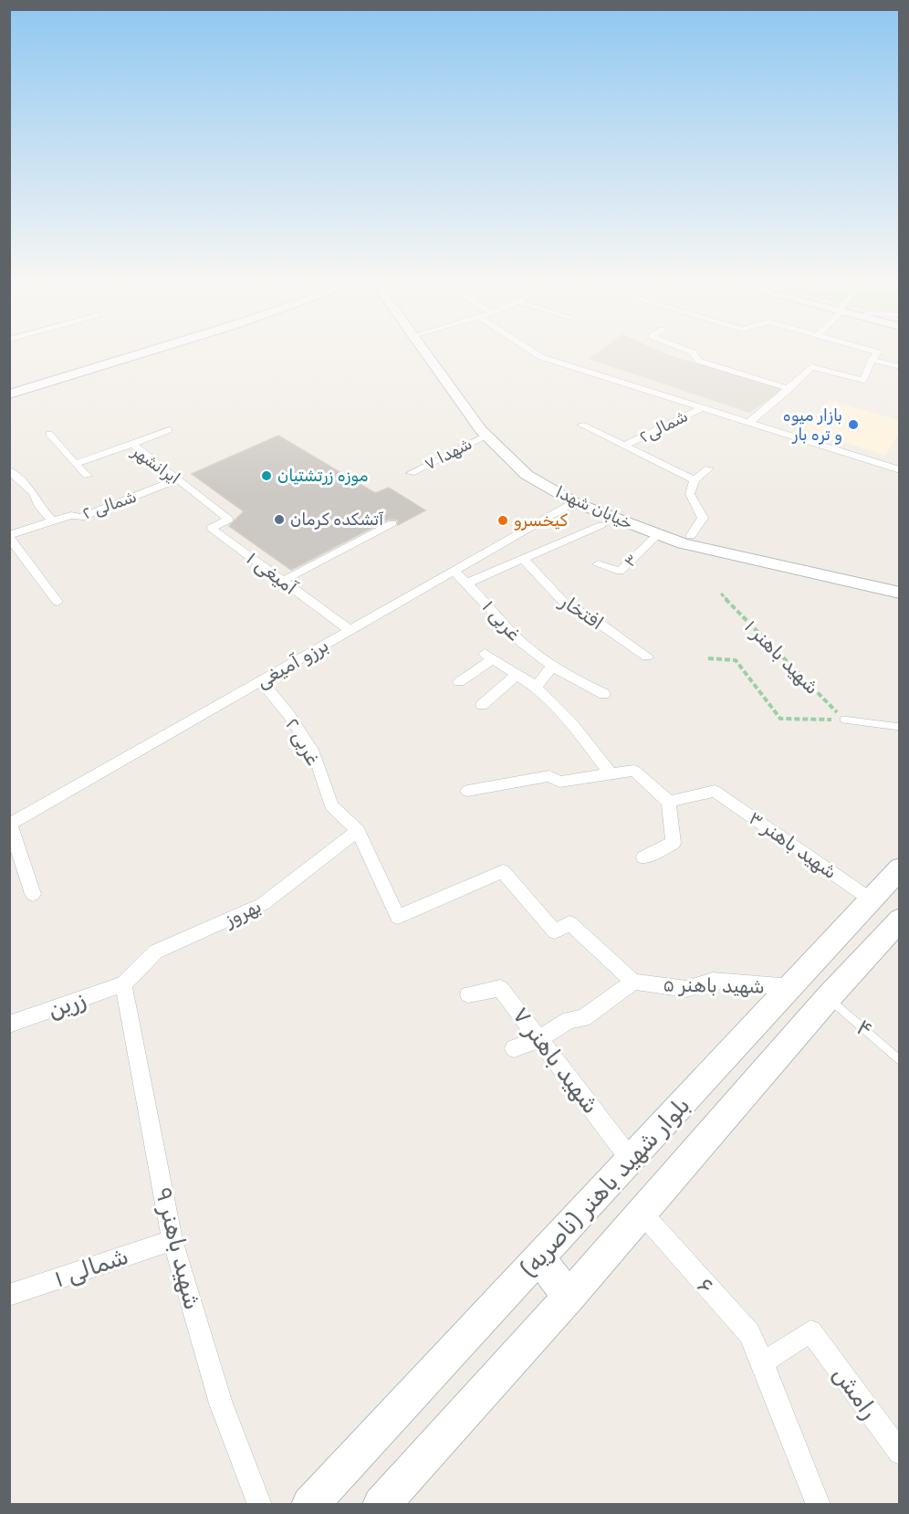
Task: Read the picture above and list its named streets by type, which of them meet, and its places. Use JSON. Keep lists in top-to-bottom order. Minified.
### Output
{"streets":{"main road":["خیابان شهدا","بلوار شهید باهنر (ناصریه)"],"street":["شمالی۲","شهدا ۷","ایرانشهر","۲ شمالی","۳","آمیغی ۱","افتخار","۱ غربی","برزو آمیغی","۲ غربی","شهید باهنر ۳","بهروز","شهید باهنر ۵","زرین","شهید باهنر ۷","شهید باهنر ۹","۱ شمالی","۶","رامش"],"lane":["۴"],"path":["شهید باهنر ۱"]},"crossings":[["شهدا ۷","خیابان شهدا"],["ایرانشهر","۲ شمالی"],["ایرانشهر","آمیغی ۱"],["خیابان شهدا","۳"],["خیابان شهدا","برزو آمیغی"],["آمیغی ۱","برزو آمیغی"],["۱ غربی","برزو آمیغی"],["برزو آمیغی","۲ غربی"],["۲ غربی","بهروز"],["شهید باهنر ۳","بلوار شهید باهنر (ناصریه)"],["بهروز","زرین"],["بهروز","شهید باهنر ۹"],["شهید باهنر ۵","بلوار شهید باهنر (ناصریه)"],["زرین","شهید باهنر ۹"],["۴","بلوار شهید باهنر (ناصریه)"],["شهید باهنر ۷","بلوار شهید باهنر (ناصریه)"],["بلوار شهید باهنر (ناصریه)","۶"],["شهید باهنر ۹","۱ شمالی"],["۶","رامش"]],"places":["بازار میوه و تره بار","موزه زرتشتیان","آتشکده کرمان","کیخسرو"]}
